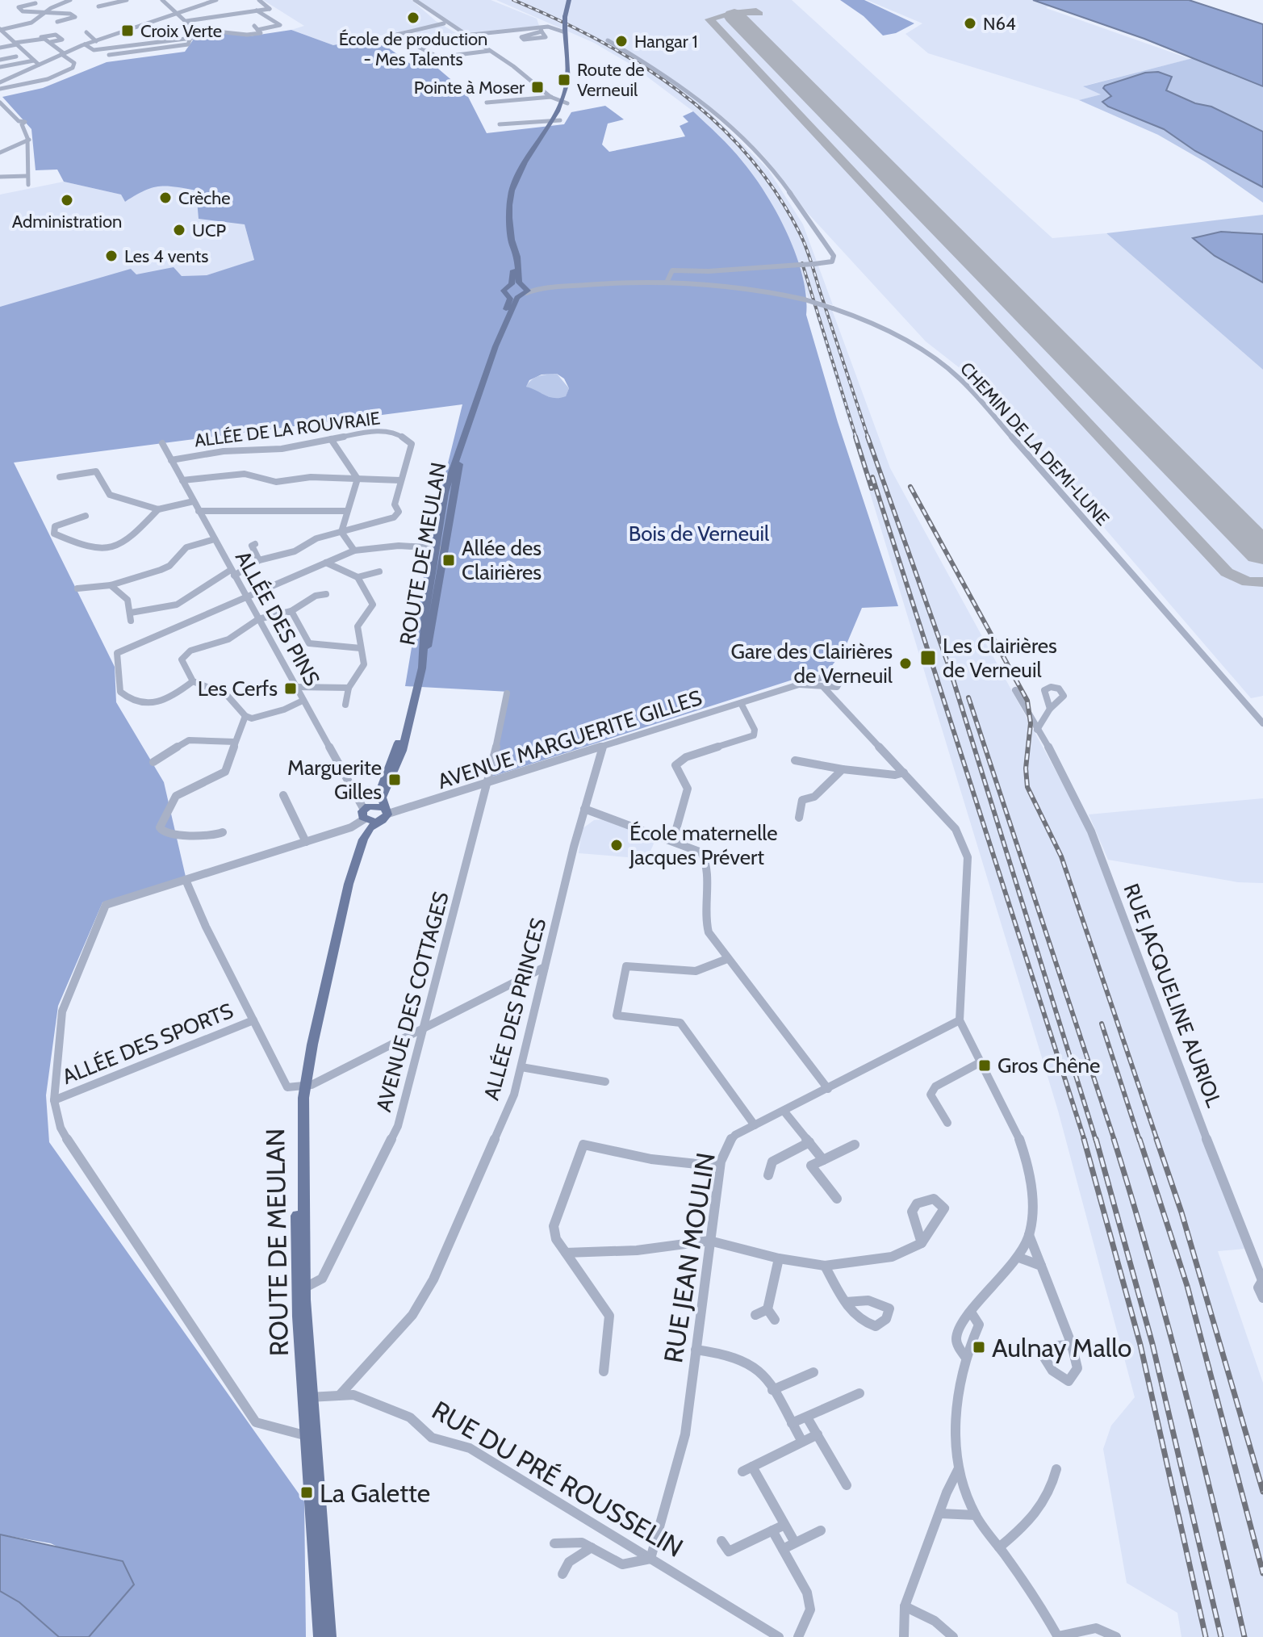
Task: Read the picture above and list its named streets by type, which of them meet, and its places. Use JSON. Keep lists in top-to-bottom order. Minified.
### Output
{"streets":{"main road":["ROUTE DE MEULAN"],"street":["ALLÉE DE LA ROUVRAIE","CHEMIN DE LA DEMI-LUNE","ALLÉE DES PINS","AVENUE MARGUERITE GILLES","RUE JACQUELINE AURIOL","AVENUE DES COTTAGES","ALLÉE DES PRINCES","ALLÉE DES SPORTS","RUE JEAN MOULIN","RUE DU PRÉ ROUSSELIN"]},"crossings":[["ALLÉE DE LA ROUVRAIE","ALLÉE DES PINS"],["ROUTE DE MEULAN","ALLÉE DES PINS"],["ROUTE DE MEULAN","AVENUE MARGUERITE GILLES"],["ROUTE DE MEULAN","AVENUE DES COTTAGES"],["ROUTE DE MEULAN","RUE DU PRÉ ROUSSELIN"],["AVENUE MARGUERITE GILLES","AVENUE DES COTTAGES"],["AVENUE MARGUERITE GILLES","ALLÉE DES PRINCES"],["ALLÉE DES PRINCES","RUE DU PRÉ ROUSSELIN"],["RUE JEAN MOULIN","RUE DU PRÉ ROUSSELIN"]],"parks":["Bois de Verneuil"],"places":{"other":["École de production - Mes Talents","N64","Hangar 1","Crèche","Administration","UCP","Les 4 vents","Gare des Clairières de Verneuil","École maternelle Jacques Prévert"],"transit":["Croix Verte","Route de Verneuil","Pointe à Moser","Allée des Clairières","Les Clairières de Verneuil","Les Cerfs","Marguerite Gilles","Gros Chêne","Aulnay Mallo","La Galette"]}}
